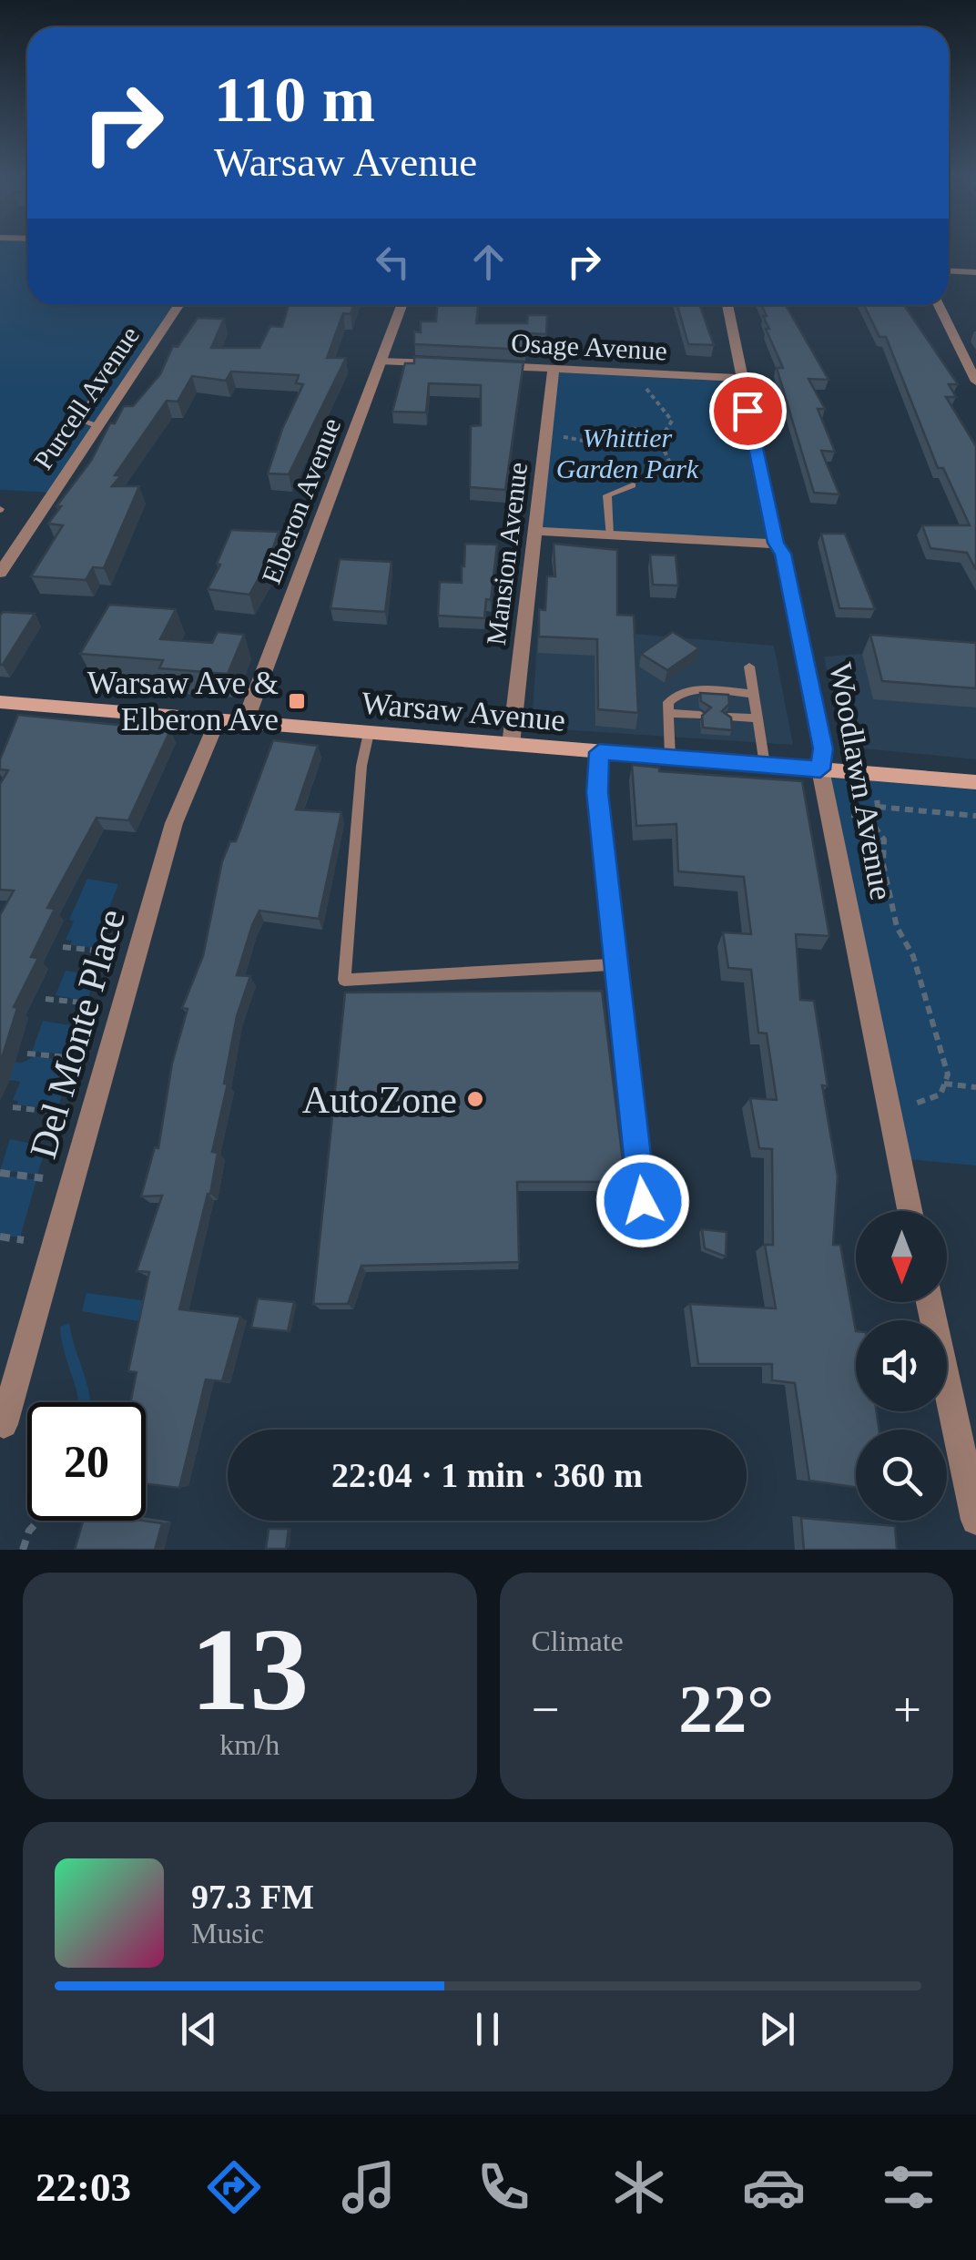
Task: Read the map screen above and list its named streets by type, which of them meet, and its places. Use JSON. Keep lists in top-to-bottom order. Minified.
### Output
{"streets":{"main road":["Warsaw Avenue"],"street":["Osage Avenue","Purcell Avenue","Elberon Avenue","Mansion Avenue","Woodlawn Avenue","Del Monte Place"]},"crossings":[["Osage Avenue","Mansion Avenue"],["Osage Avenue","Woodlawn Avenue"],["Elberon Avenue","Warsaw Avenue"],["Mansion Avenue","Warsaw Avenue"],["Warsaw Avenue","Woodlawn Avenue"],["Warsaw Avenue","Del Monte Place"]],"parks":["Whittier Garden Park"],"places":{"transit":["Warsaw Ave & Elberon Ave"],"other":["AutoZone"]},"north":"bottom","page":{"turn":["110 m","Warsaw Avenue"],"limit":"20","trip":"22:04 · 1 min · 360 m","tile":[["13","km/h"],"Climate"],"heat":["−","22°","+"],"song":["97.3 FM","Music"],"tabs":"22:03"}}
